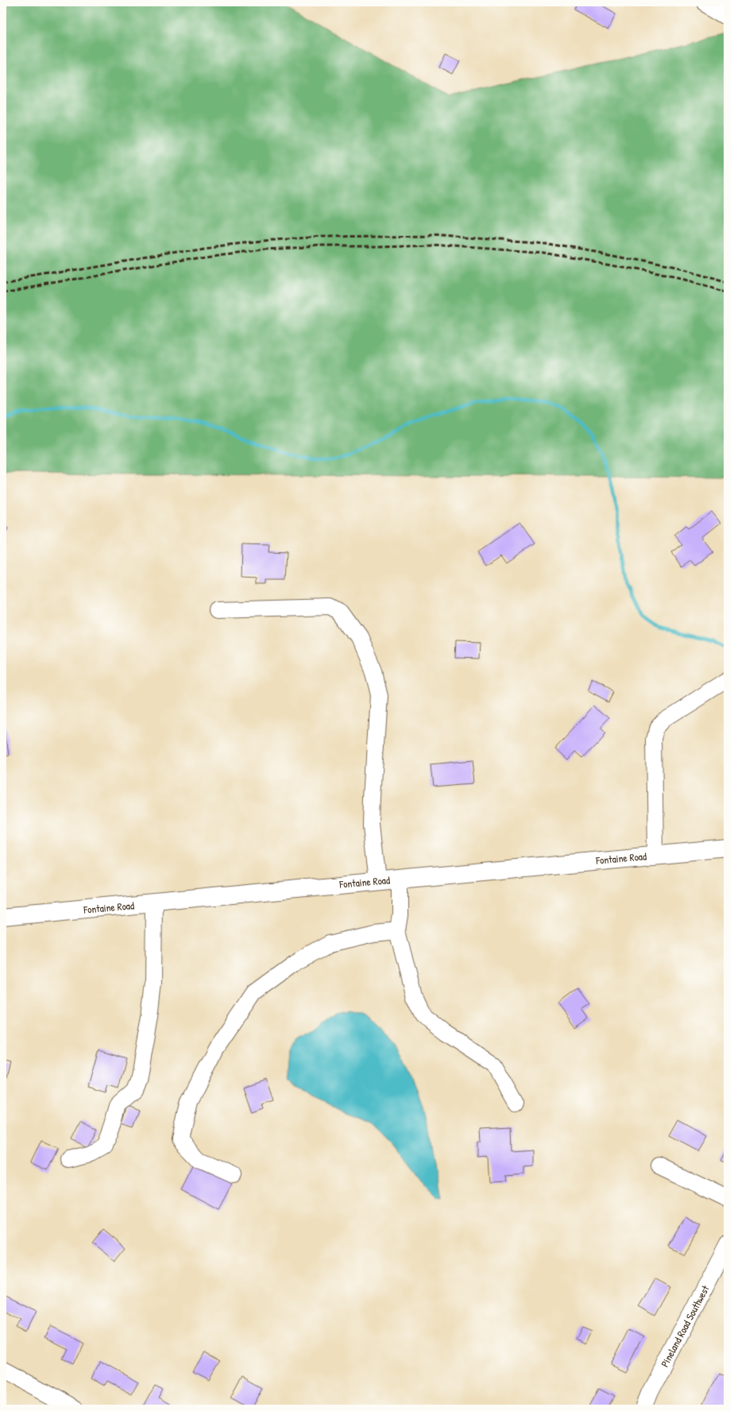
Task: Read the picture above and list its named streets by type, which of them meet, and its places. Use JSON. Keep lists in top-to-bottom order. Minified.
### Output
{"streets":{"main road":["Fontaine Road"],"street":["Pineland Road Southwest"]}}
